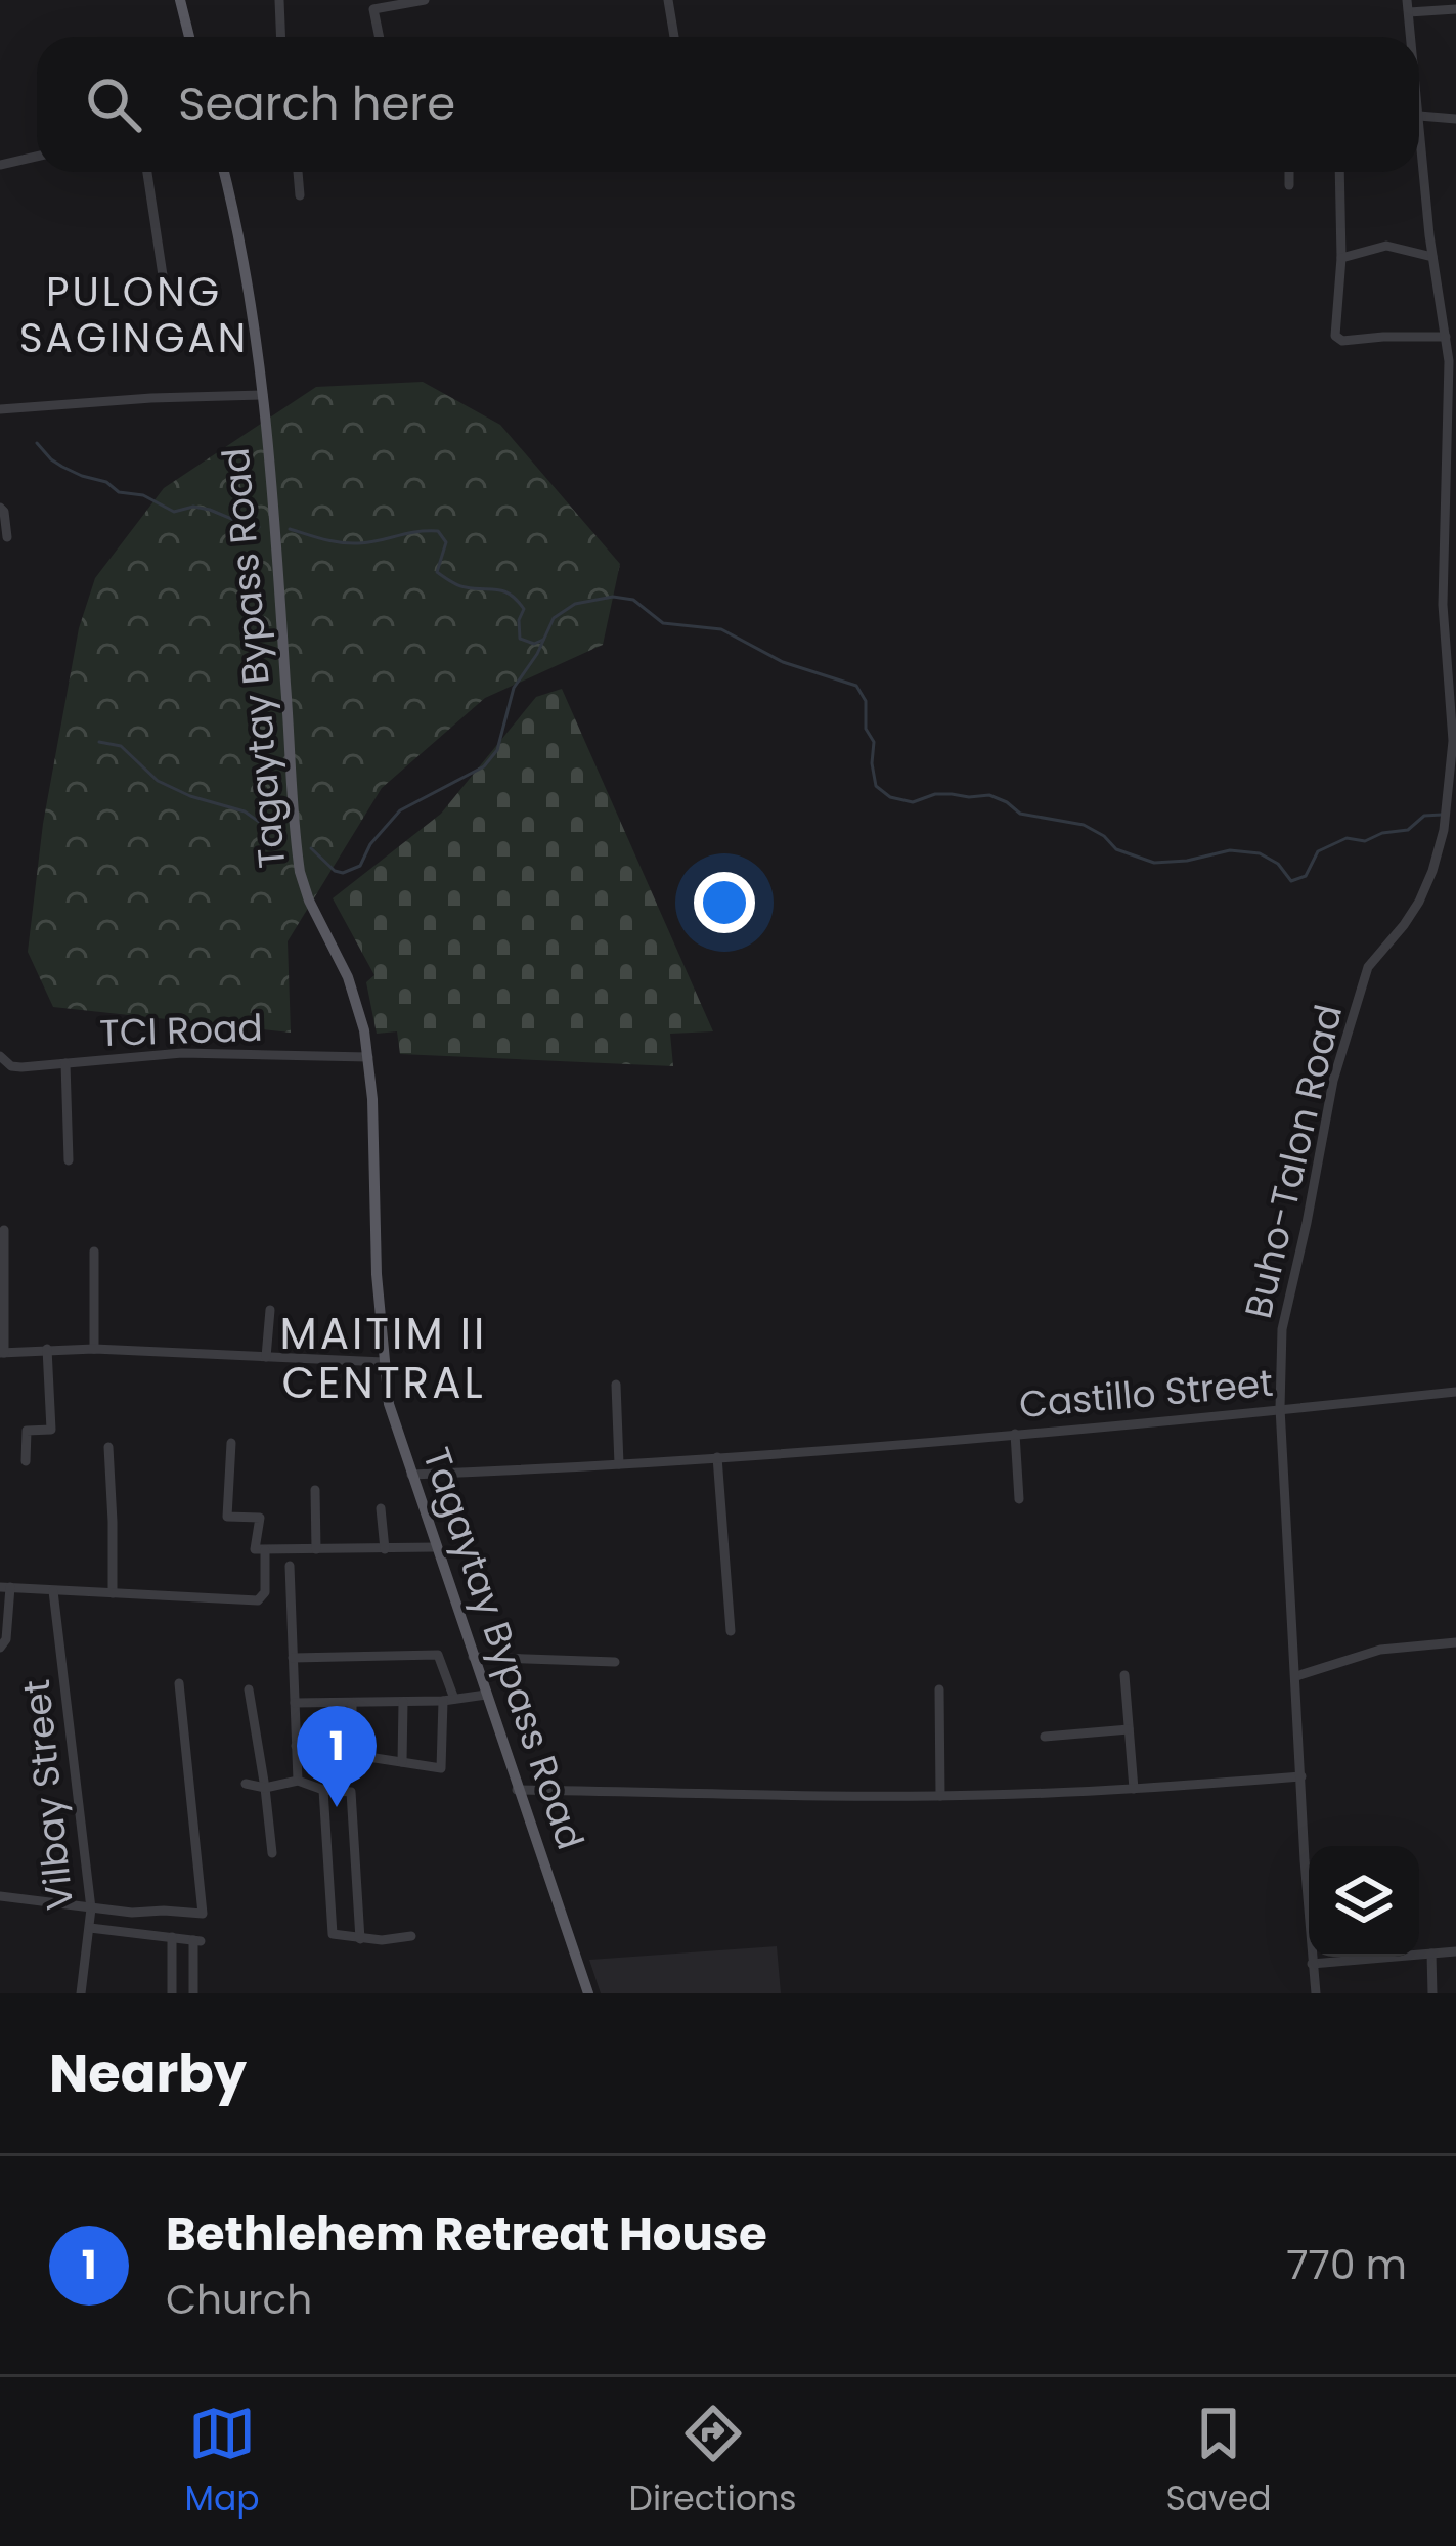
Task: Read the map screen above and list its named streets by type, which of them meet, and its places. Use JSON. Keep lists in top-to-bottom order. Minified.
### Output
{"streets":{"main road":["Tagaytay Bypass Road"],"street":["TCI Road","Buho-Talon Road","Castillo Street","Vilbay Street"]},"crossings":[["Tagaytay Bypass Road","TCI Road"],["Tagaytay Bypass Road","Castillo Street"],["Buho-Talon Road","Castillo Street"]],"districts":["PULONG SAGINGAN","MAITIM II CENTRAL"],"page":{"search":"Search here","pins":"1","heading":"Nearby","list":[{"mark":"1","name":"Bethlehem Retreat House","note":"Church","value":"770 m"}],"nav":["Map","Directions","Saved"]}}
